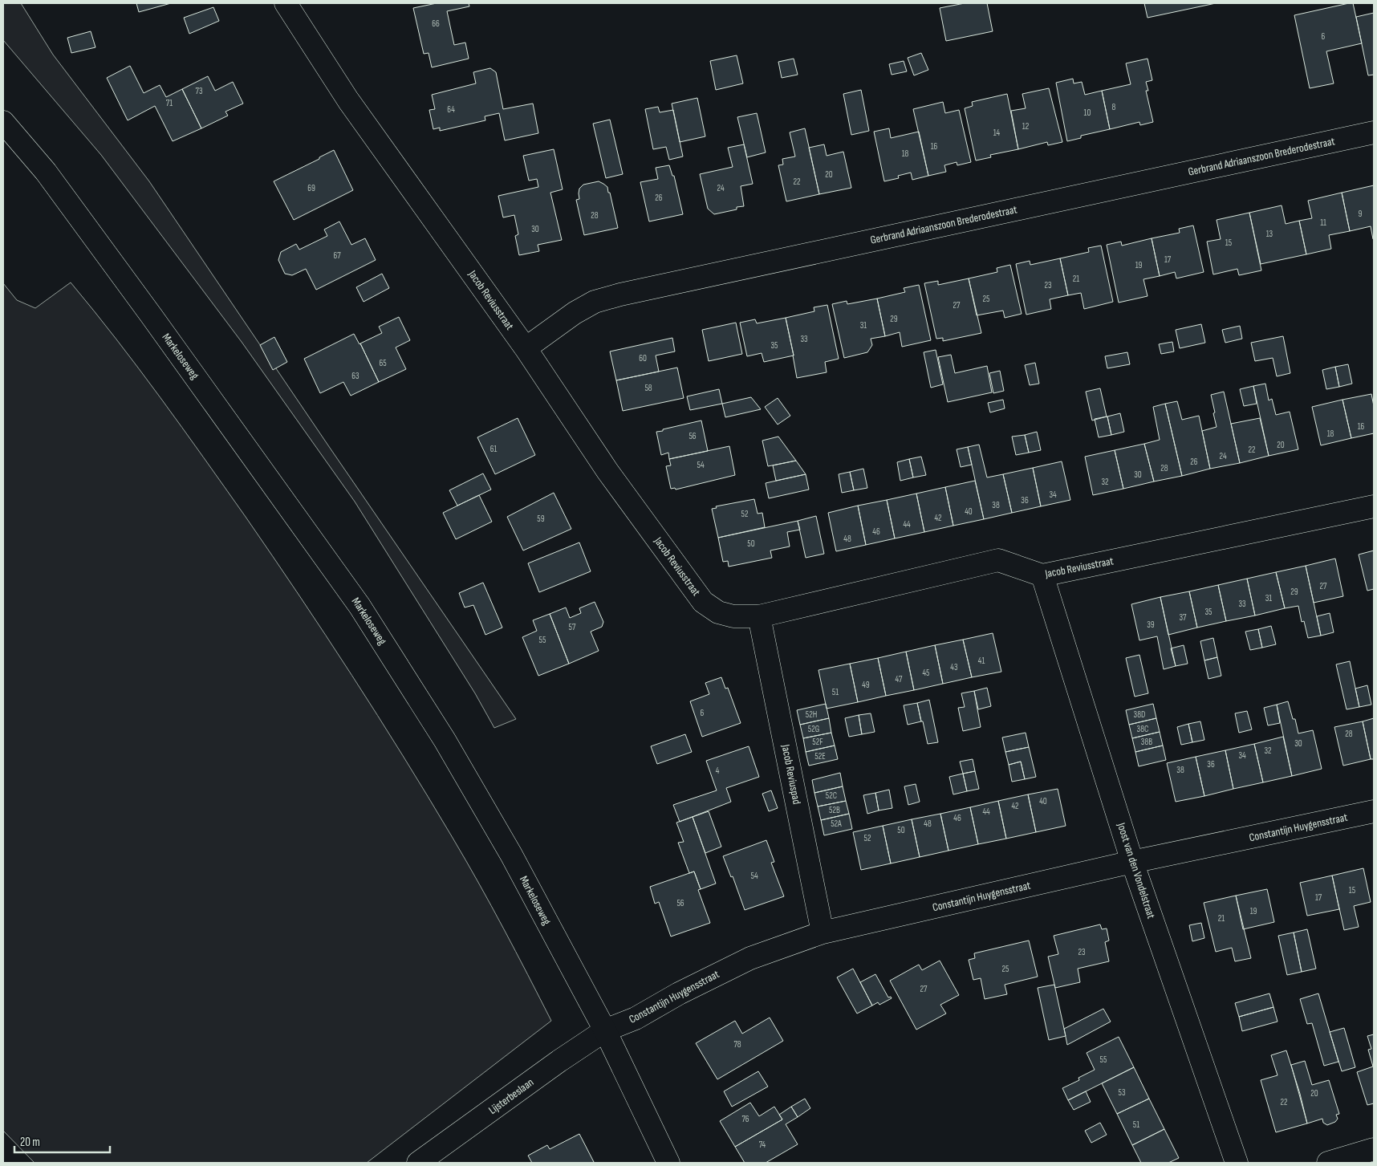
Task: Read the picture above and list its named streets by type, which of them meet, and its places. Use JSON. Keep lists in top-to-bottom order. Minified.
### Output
{"streets":{"street":["Gerbrand Adriaanszoon Brederodestraat","Jacob Reviusstraat","Markeloseweg","Jacob Reviuspad","Constantijn Huygensstraat","Joost van den Vondelstraat","Lijsterbeslaan"]},"crossings":[["Gerbrand Adriaanszoon Brederodestraat","Jacob Reviusstraat"],["Jacob Reviusstraat","Jacob Reviuspad"],["Jacob Reviusstraat","Joost van den Vondelstraat"],["Markeloseweg","Constantijn Huygensstraat"],["Markeloseweg","Lijsterbeslaan"],["Jacob Reviuspad","Constantijn Huygensstraat"],["Constantijn Huygensstraat","Joost van den Vondelstraat"],["Constantijn Huygensstraat","Lijsterbeslaan"]],"house_numbers":["66","6","73","71","8","64","10","12","14","16","18","20","22","69","24","26","9","28","11","30","13","15","67","17","19","21","23","25","27","29","31","33","35","60","65","63","58","16","18","56","20","61","22","24","26","54","28","30","32","34","36","38","40","52","42","59","44","46","48","50","27","29","31","33","35","37","39","57","55","41","43","45","47","49","51","6","52H","38D","52G","38C","28","52F","38B","30","32","34","52E","36","38","4","52C","40","42","52B","44","46","52A","48","50","52","54","15","17","56","19","21","23","25","27","78","55","53","20","22","76","51","74"],"scale_bar":"20 m"}
